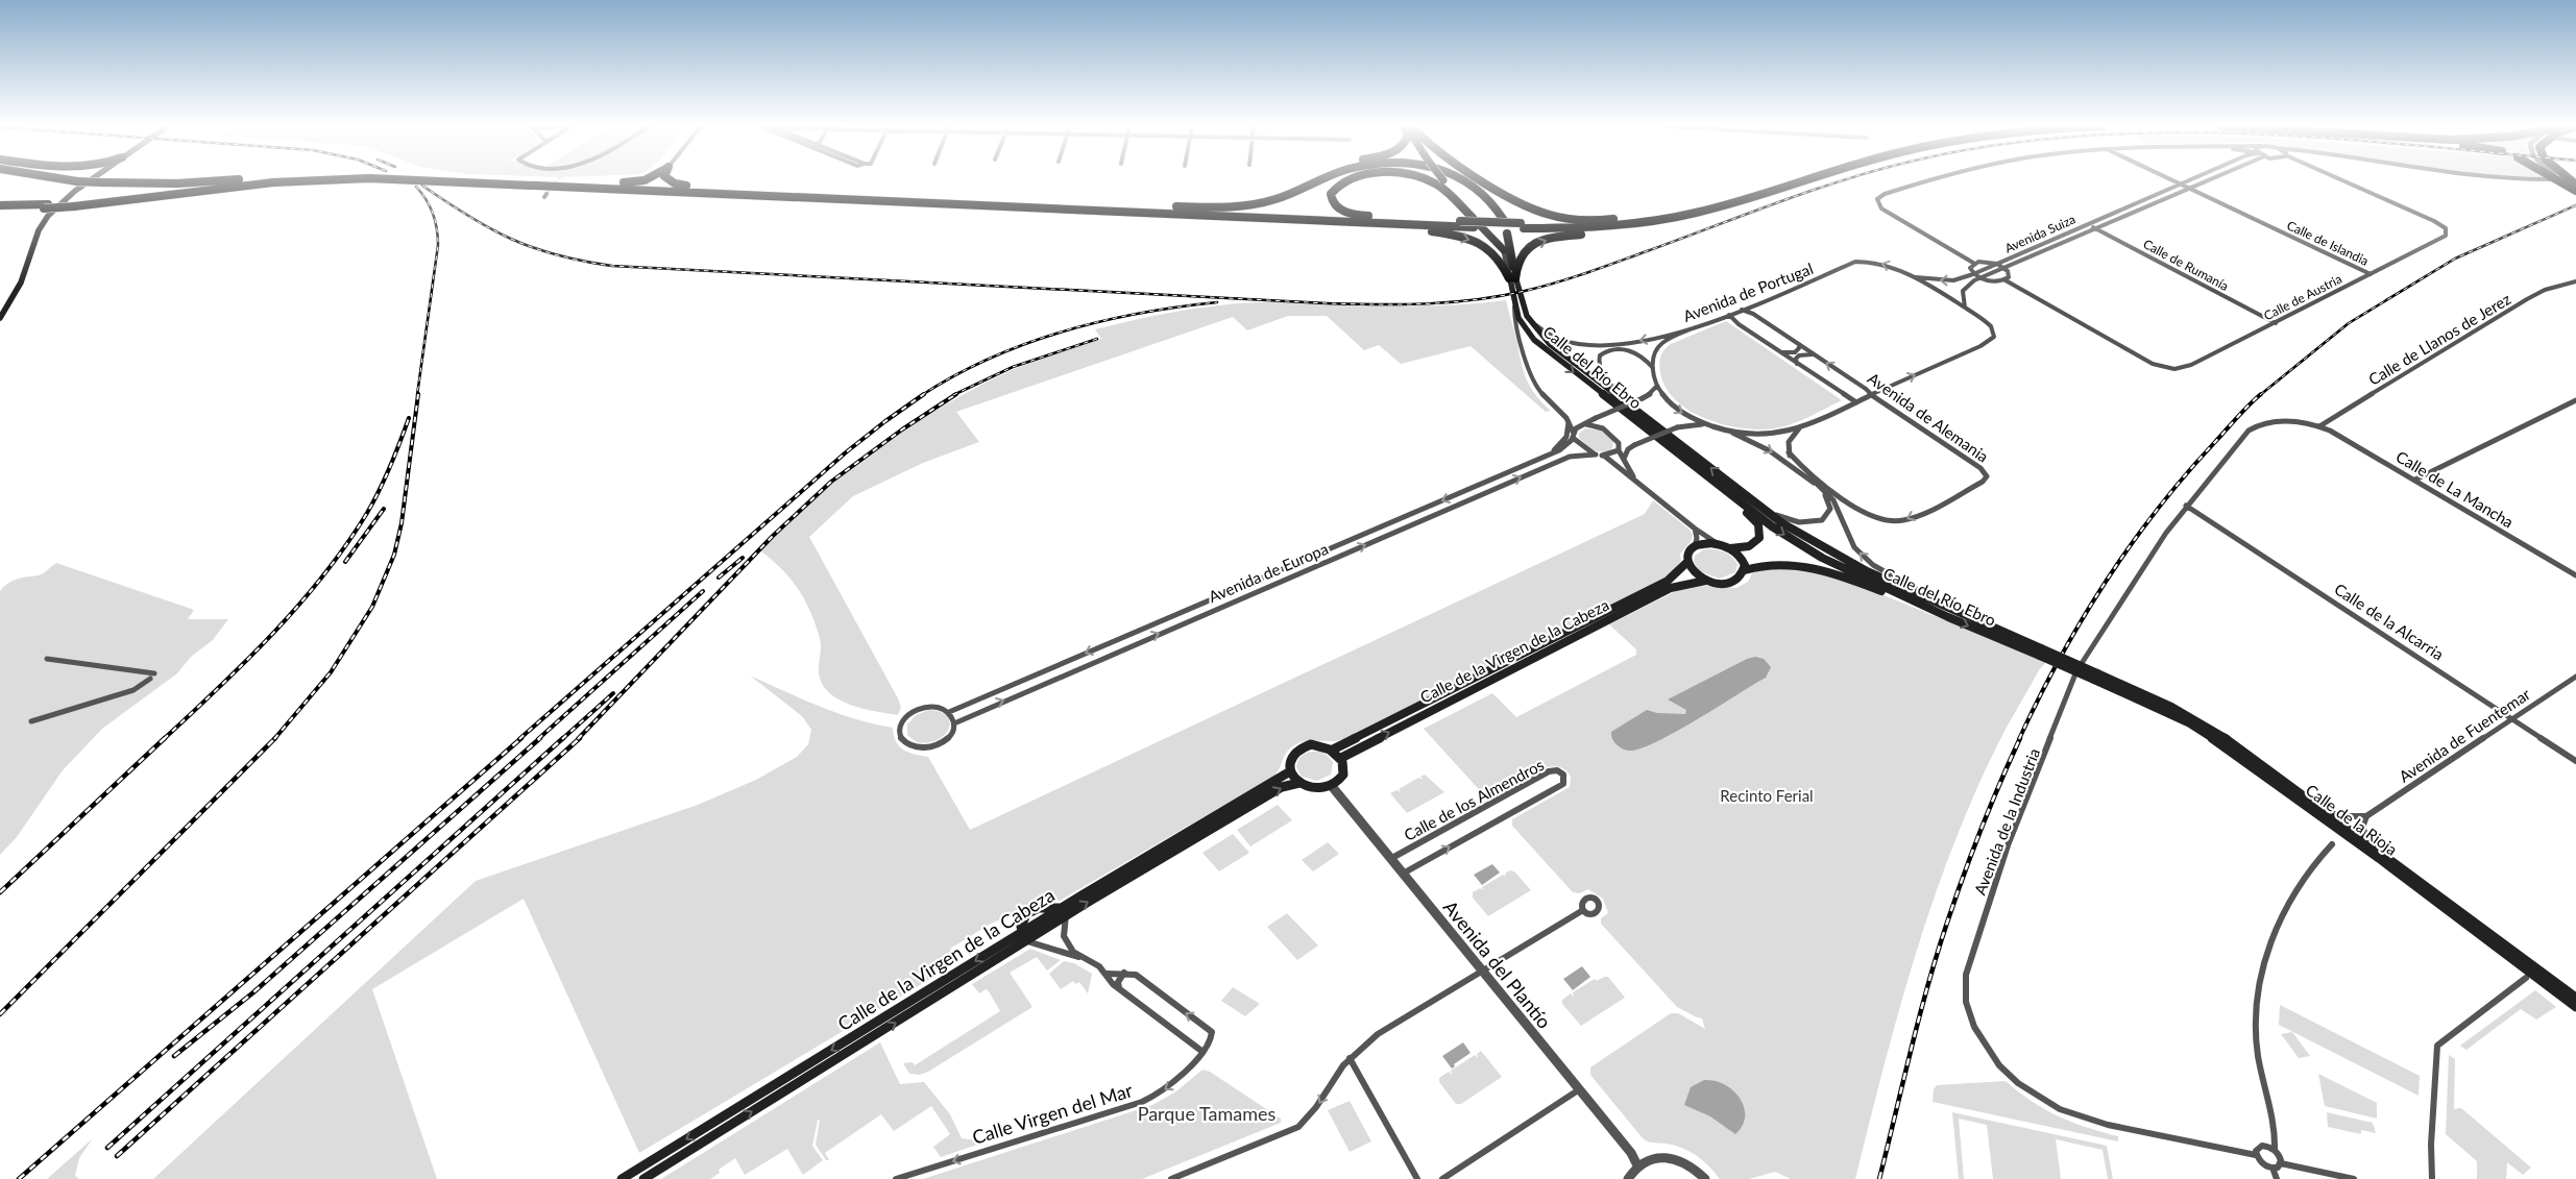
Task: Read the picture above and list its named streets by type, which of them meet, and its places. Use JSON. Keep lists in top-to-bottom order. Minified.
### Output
{"streets":{"main road":["Calle del Río Ebro","Calle de la Virgen de la Cabeza","Calle de la Rioja"],"street":["Avenida Suiza","Calle de Islandia","Calle de Rumanía","Avenida de Portugal","Calle de Austria","Calle de Llanos de Jerez","Avenida de Alemania","Calle de La Mancha","Avenida de Europa","Calle de la Alcarria","Avenida de Fuentemar","Calle de los Almendros","Avenida de la Industria","Avenida del Plantío","Calle Virgen del Mar"]},"crossings":[["Avenida Suiza","Calle de Islandia"],["Avenida Suiza","Calle de Rumanía"],["Avenida Suiza","Avenida de Portugal"],["Calle de Islandia","Calle de Austria"],["Calle de Rumanía","Calle de Austria"],["Avenida de Portugal","Calle del Río Ebro"],["Avenida de Portugal","Avenida de Alemania"],["Calle de Llanos de Jerez","Calle de La Mancha"],["Calle de Llanos de Jerez","Avenida de la Industria"],["Calle del Río Ebro","Calle de la Rioja"],["Calle de La Mancha","Avenida de la Industria"],["Calle de la Alcarria","Avenida de Fuentemar"],["Calle de la Alcarria","Avenida de la Industria"],["Calle de la Virgen de la Cabeza","Avenida del Plantío"],["Calle de los Almendros","Avenida del Plantío"]],"one_way":["Avenida de Portugal","Calle Virgen del Mar"],"parks":["Recinto Ferial","Parque Tamames"]}
